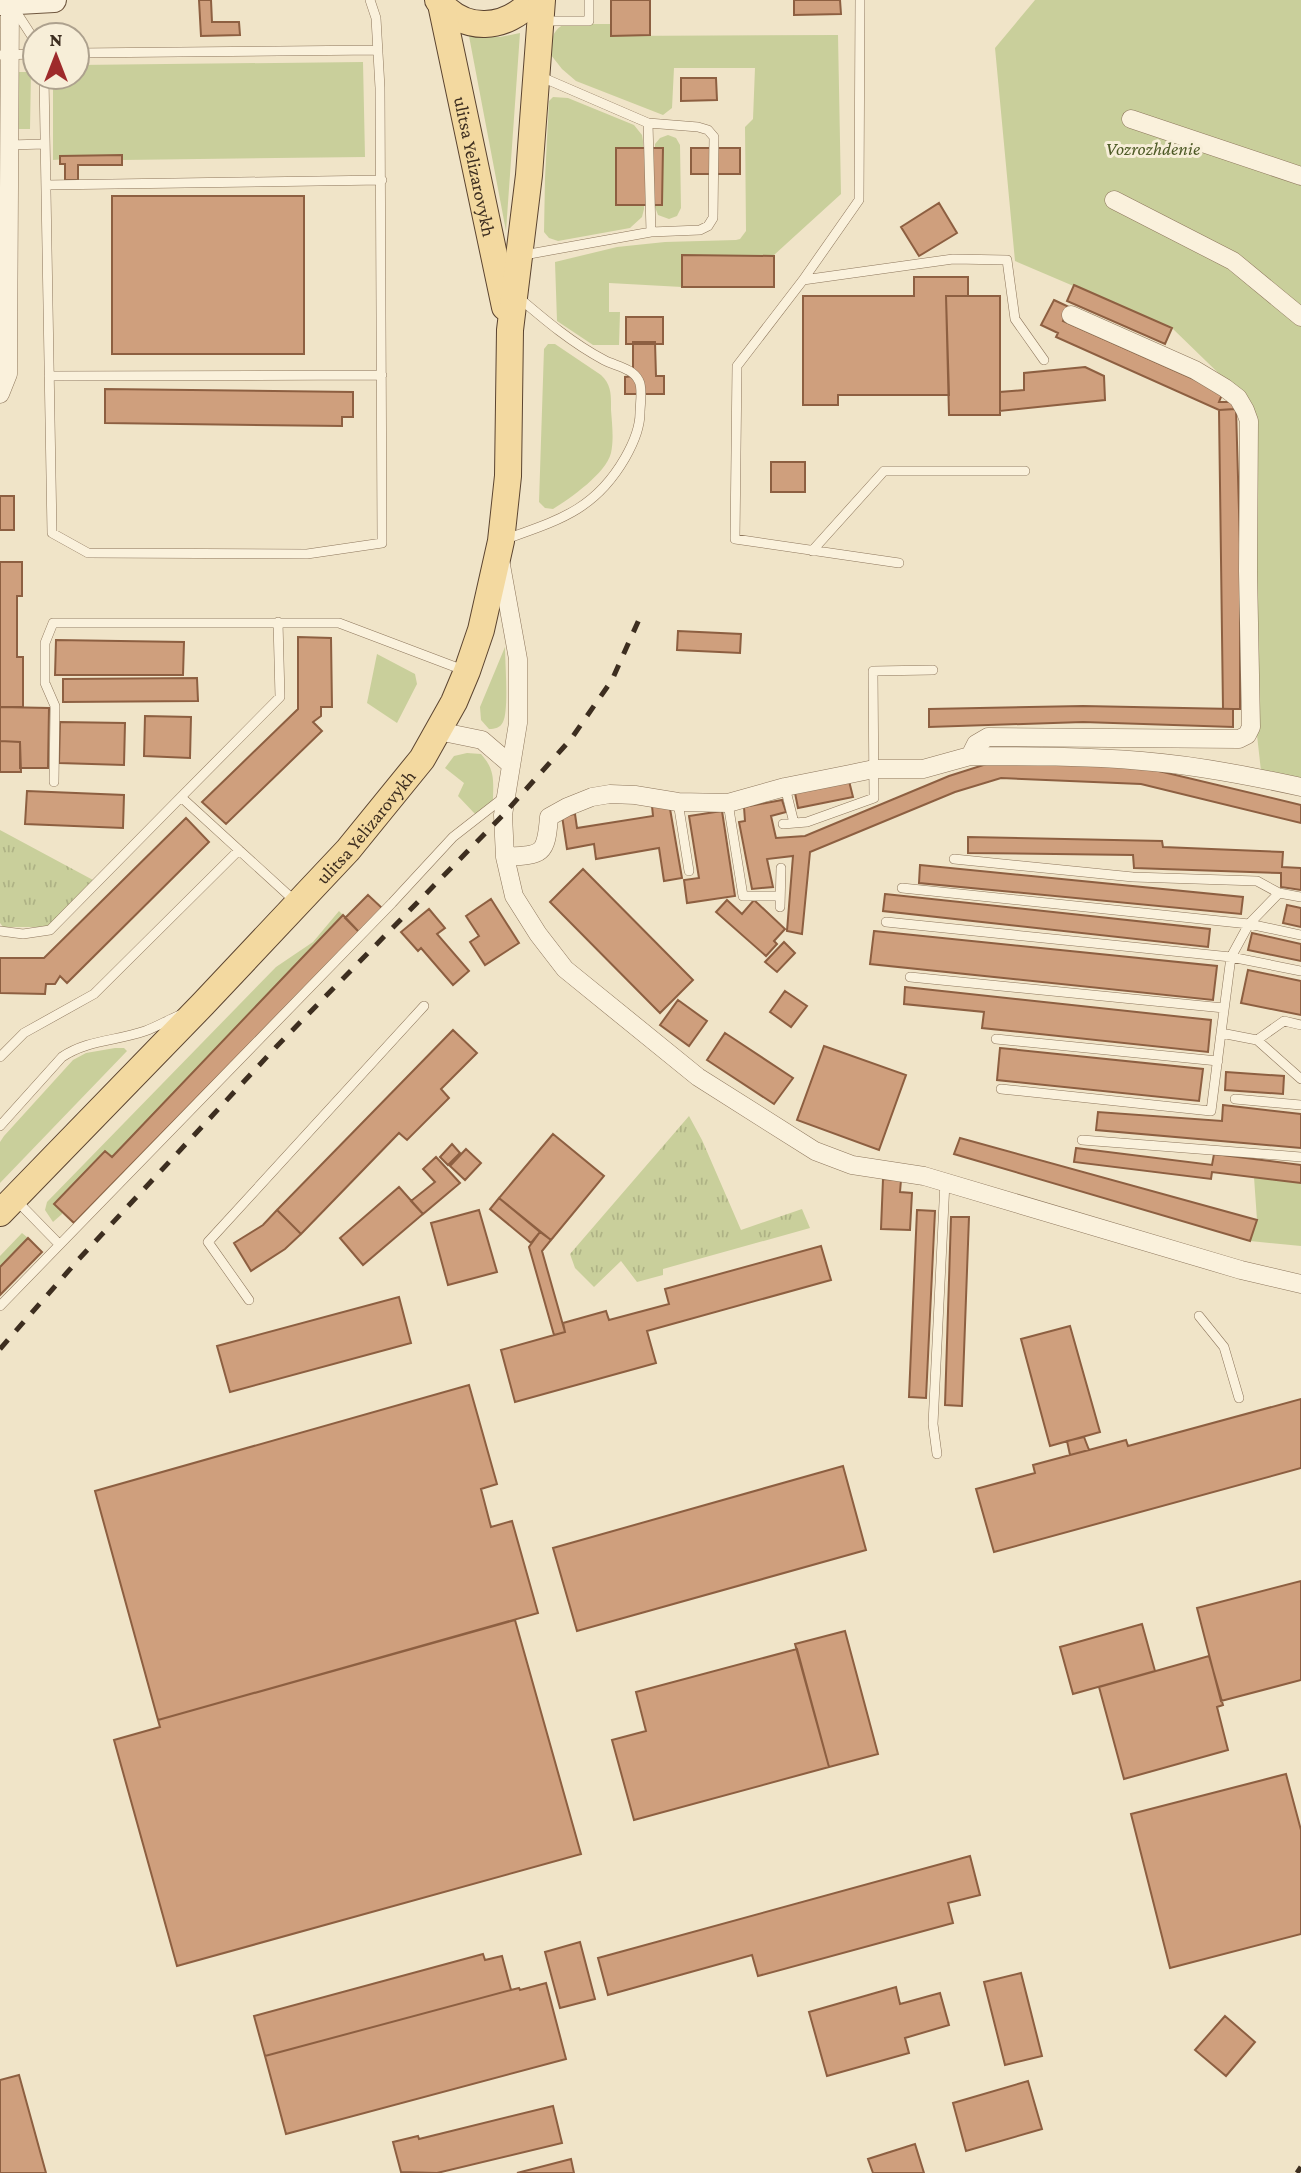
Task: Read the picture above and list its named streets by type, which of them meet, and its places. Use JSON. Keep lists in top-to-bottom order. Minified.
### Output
{"streets":{"main road":["ulitsa Yelizarovykh"]},"parks":["Vozrozhdenie"],"north":"top"}
